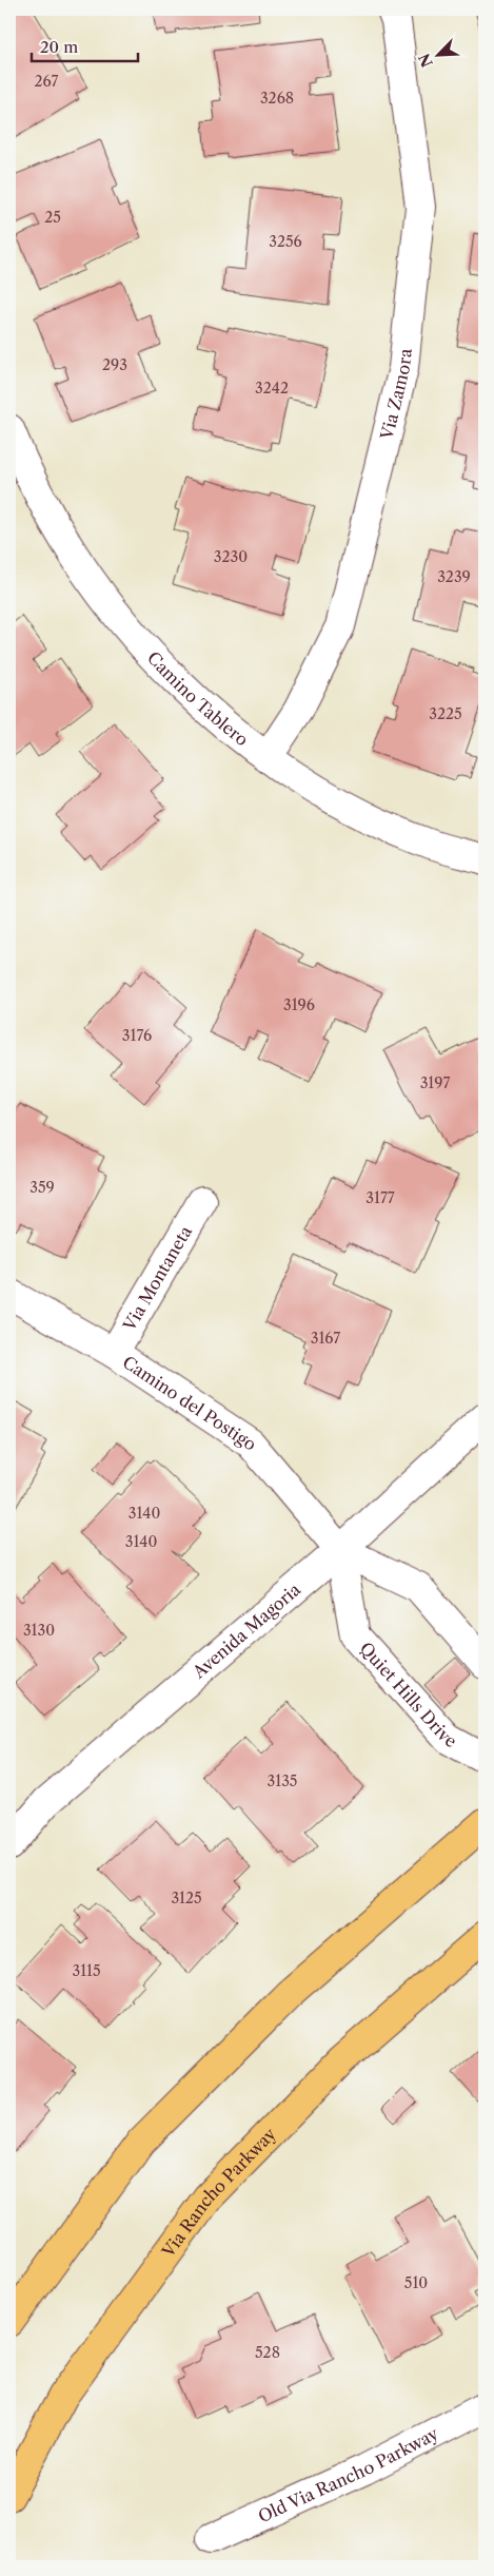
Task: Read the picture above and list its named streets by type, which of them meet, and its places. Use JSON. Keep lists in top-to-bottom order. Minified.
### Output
{"streets":{"main road":["Via Rancho Parkway"],"street":["Via Zamora","Camino Tablero","Via Montaneta","Camino del Postigo","Avenida Magoria","Quiet Hills Drive","Old Via Rancho Parkway"]},"crossings":[["Via Zamora","Camino Tablero"],["Via Montaneta","Camino del Postigo"],["Camino del Postigo","Avenida Magoria"],["Camino del Postigo","Quiet Hills Drive"],["Avenida Magoria","Quiet Hills Drive"]],"house_numbers":["267","3268","25","3256","293","3242","3230","3239","3225","3196","3176","3197","359","3177","3167","3140","3140","3130","3135","3125","3115","510","528"],"scale_bar":"20 m","north":"bottom left"}
